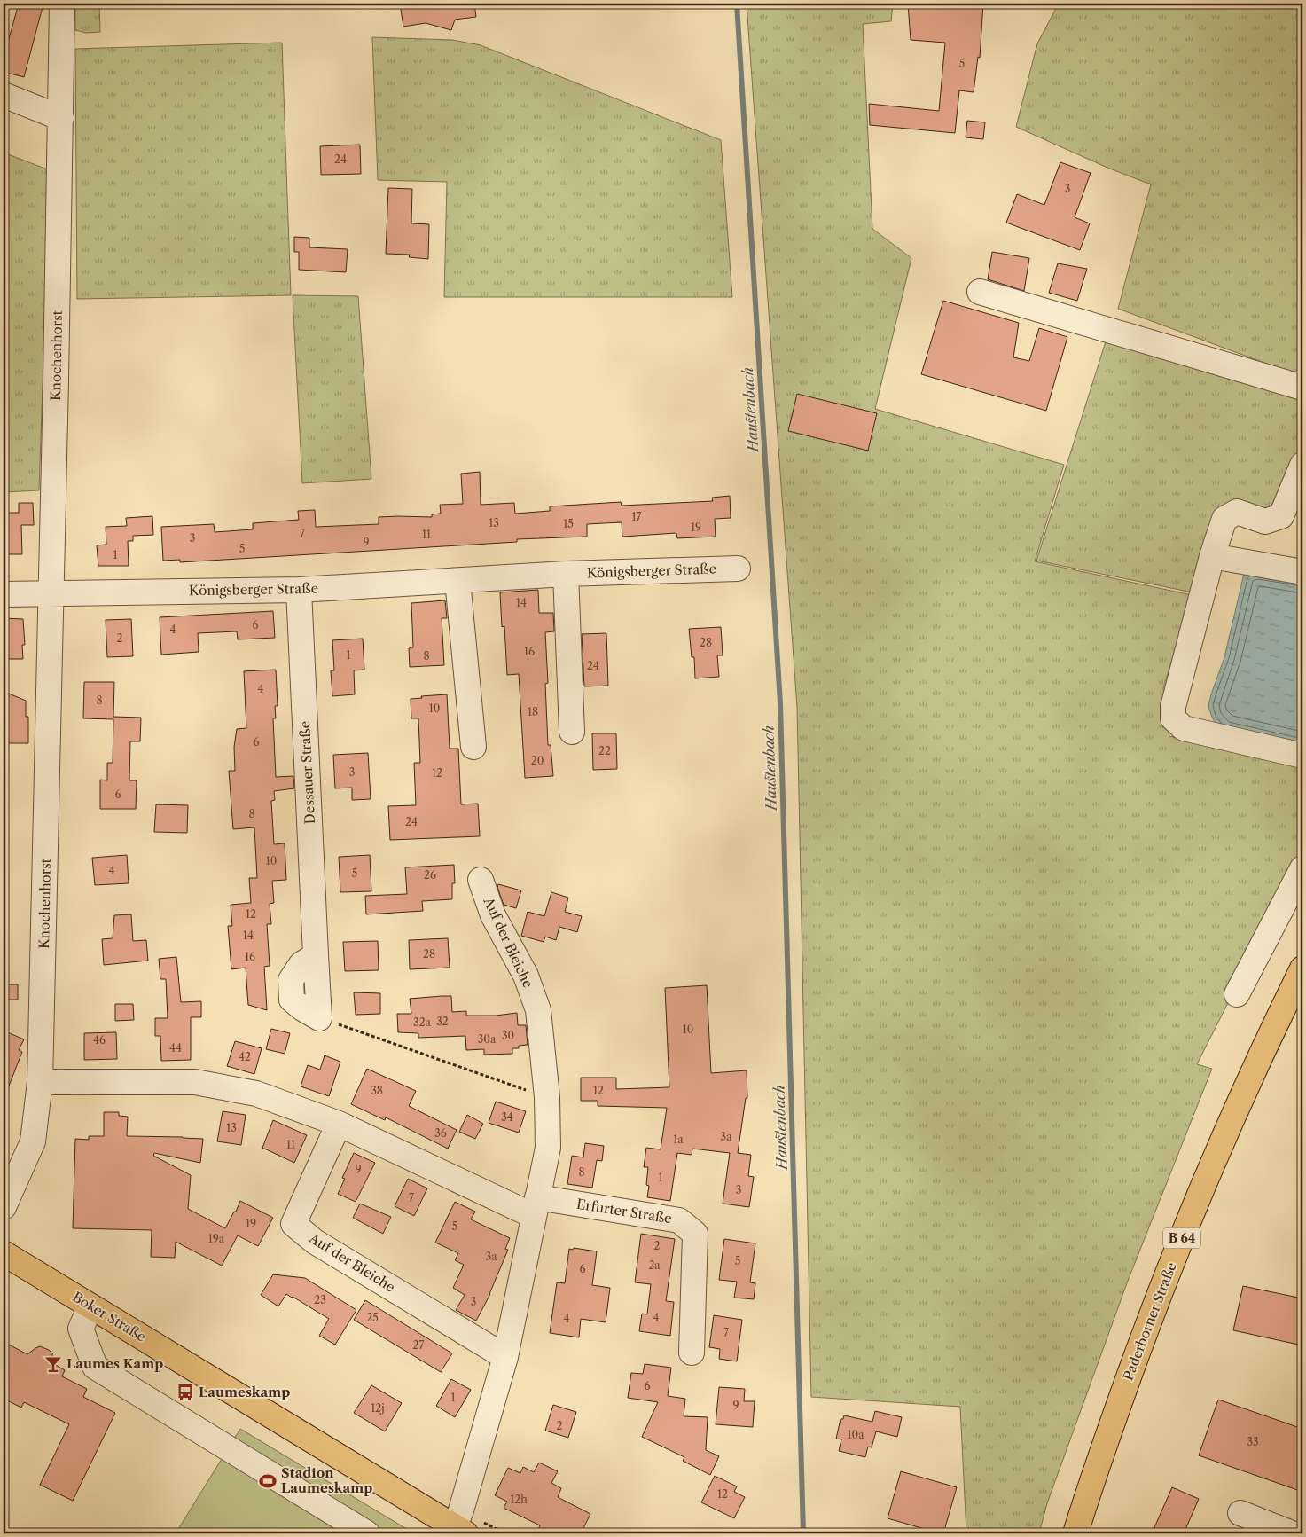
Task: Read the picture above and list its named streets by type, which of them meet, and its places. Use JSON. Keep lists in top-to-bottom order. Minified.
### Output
{"streets":{"main road":["B 64","Boker Straße","Paderborner Straße"],"street":["Knochenhorst","Königsberger Straße","Dessauer Straße","Auf der Bleiche","Erfurter Straße"]},"crossings":[["Knochenhorst","Königsberger Straße"],["Königsberger Straße","Dessauer Straße"],["Auf der Bleiche","Erfurter Straße"],["Auf der Bleiche","Boker Straße"]],"water":["Haustenbach"],"places":{"bar":["Laumes Kamp"],"bus stop":["Laumeskamp"],"sports":["Stadion Laumeskamp"]},"house_numbers":["5","24","3","17","13","15","19","7","11","3","9","5","1","14","6","4","2","28","16","1","8","24","4","8","10","18","6","22","20","3","12","6","8","24","10","4","5","26","12","14","28","16","32","32a","10","30","30a","46","44","42","38","12","34","13","36","3a","1a","11","9","8","1","3","7","19","5","19a","2","3a","5","2a","6","23","3","25","4","4","7","27","6","1","9","12j","2","10a","33","12","12h"]}
